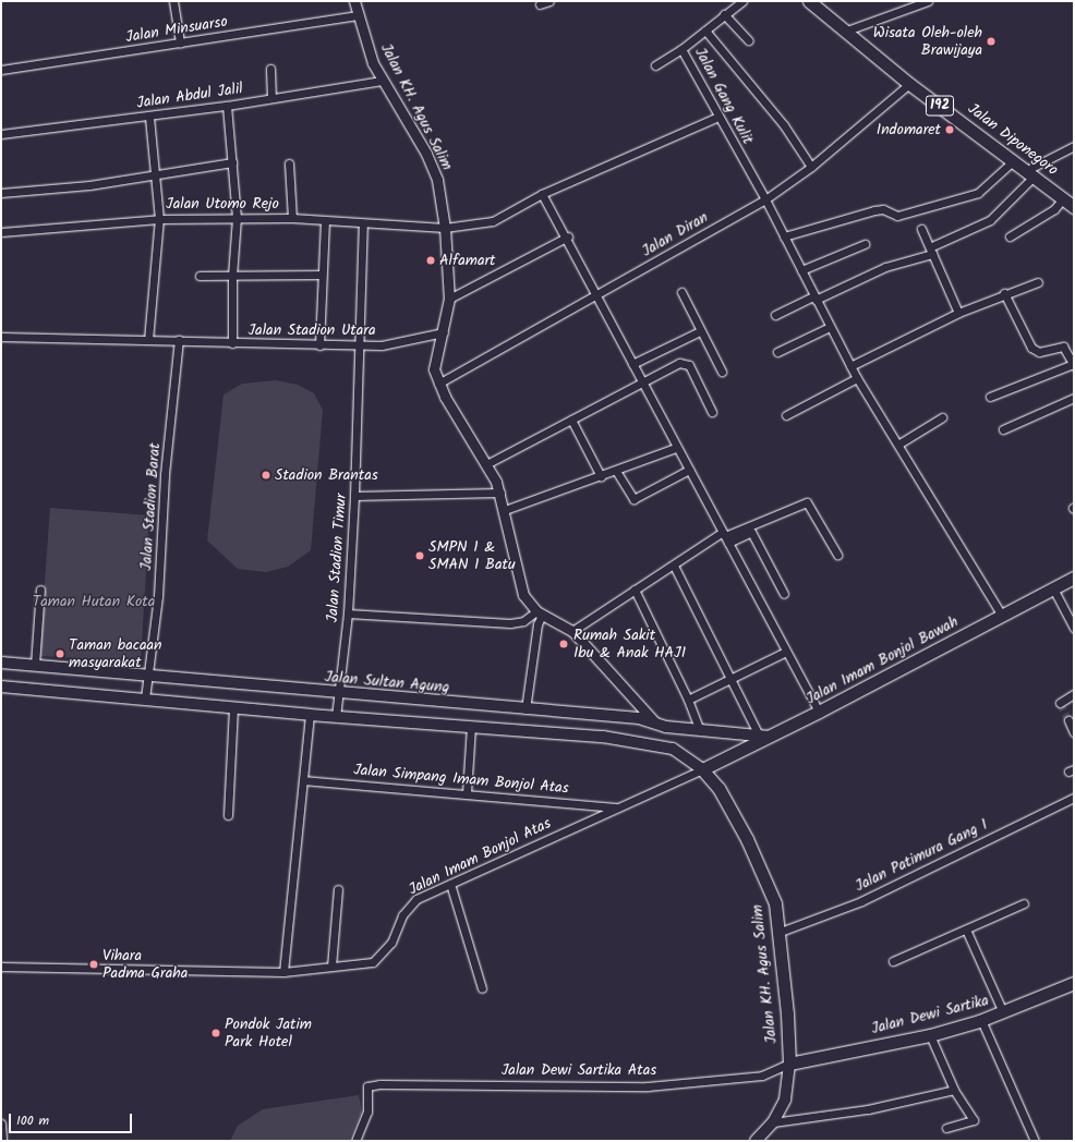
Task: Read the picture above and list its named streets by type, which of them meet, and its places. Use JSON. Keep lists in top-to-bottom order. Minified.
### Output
{"streets":{"main road":["192","Jalan KH. Agus Salim","Jalan Diponegoro","Jalan Imam Bonjol Bawah","Jalan Sultan Agung","Jalan Dewi Sartika"],"street":["Jalan Minsuarso","Jalan Abdul Jalil","Jalan Gang Kulit","Jalan Utomo Rejo","Jalan Diran","Jalan Stadion Utara","Jalan Stadion Barat","Jalan Stadion Timur","Jalan Simpang Imam Bonjol Atas","Jalan Patimura Gang 1","Jalan Imam Bonjol Atas","Jalan Dewi Sartika Atas"]},"crossings":[["Jalan Minsuarso","Jalan KH. Agus Salim"],["Jalan Abdul Jalil","Jalan KH. Agus Salim"],["Jalan Gang Kulit","Jalan Utomo Rejo"],["Jalan Gang Kulit","Jalan Diran"],["Jalan Gang Kulit","Jalan Imam Bonjol Bawah"],["Jalan KH. Agus Salim","Jalan Utomo Rejo"],["Jalan KH. Agus Salim","Jalan Diran"],["Jalan KH. Agus Salim","Jalan Stadion Utara"],["Jalan KH. Agus Salim","Jalan Imam Bonjol Bawah"],["Jalan KH. Agus Salim","Jalan Sultan Agung"],["Jalan KH. Agus Salim","Jalan Patimura Gang 1"],["Jalan KH. Agus Salim","Jalan Imam Bonjol Atas"],["Jalan KH. Agus Salim","Jalan Dewi Sartika"],["Jalan KH. Agus Salim","Jalan Dewi Sartika Atas"],["Jalan Diponegoro","Jalan Diran"],["Jalan Utomo Rejo","Jalan Stadion Timur"],["Jalan Stadion Utara","Jalan Stadion Barat"],["Jalan Stadion Utara","Jalan Stadion Timur"],["Jalan Stadion Barat","Jalan Sultan Agung"],["Jalan Stadion Timur","Jalan Sultan Agung"],["Jalan Imam Bonjol Bawah","Jalan Sultan Agung"],["Jalan Imam Bonjol Bawah","Jalan Imam Bonjol Atas"],["Jalan Simpang Imam Bonjol Atas","Jalan Imam Bonjol Atas"],["Jalan Dewi Sartika","Jalan Dewi Sartika Atas"]],"parks":["Taman Hutan Kota"],"places":["Wisata Oleh-oleh Brawijaya","Indomaret","Alfamart","Stadion Brantas","SMPN 1 & SMAN 1 Batu","Rumah Sakit Ibu & Anak HAJI","Taman bacaan masyarakat","Vihara Padma Graha","Pondok Jatim Park Hotel"],"scale_bar":"100 m"}
